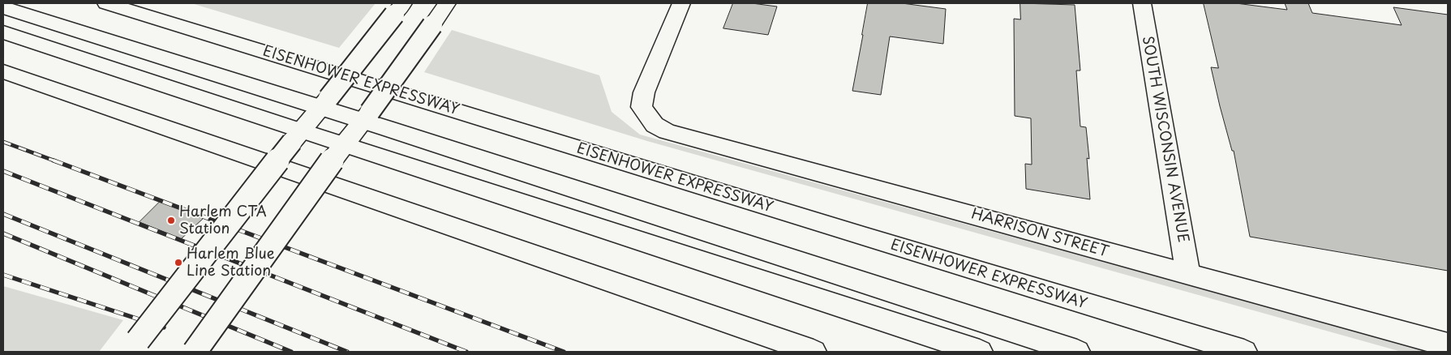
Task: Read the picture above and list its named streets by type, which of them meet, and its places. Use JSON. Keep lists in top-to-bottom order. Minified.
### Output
{"streets":{"main road":["EISENHOWER EXPRESSWAY","SOUTH WISCONSIN AVENUE","HARRISON STREET"]},"crossings":[["SOUTH WISCONSIN AVENUE","HARRISON STREET"]],"places":["Harlem CTA Station","Harlem Blue Line Station"]}
